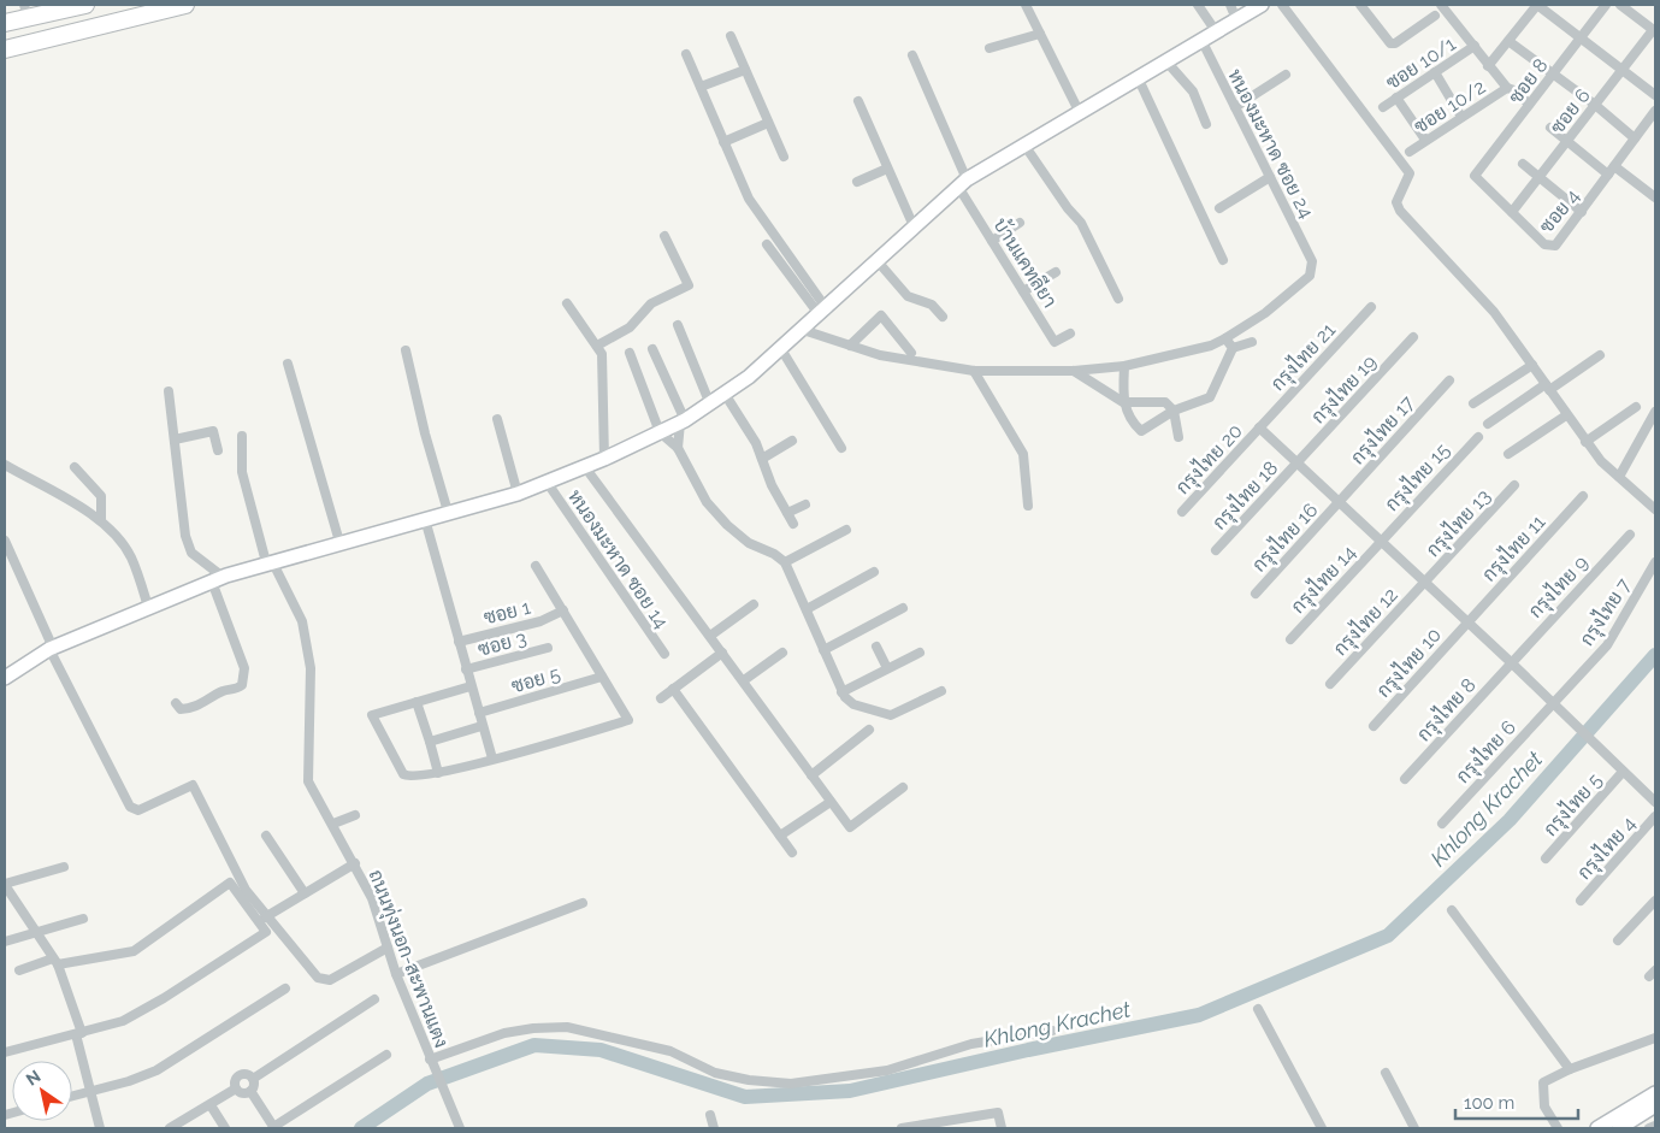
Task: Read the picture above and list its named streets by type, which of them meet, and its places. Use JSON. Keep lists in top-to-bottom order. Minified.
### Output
{"streets":{"street":["ซอย 10/1","ซอย 8","ซอย 10/2","ซอย 6","หนองมะหาด ซอย 24","ซอย 4","บ้านแคทลียา","กรุงไทย 21","กรุงไทย 19","กรุงไทย 17","กรุงไทย 20","กรุงไทย 15","กรุงไทย 18","กรุงไทย 13","กรุงไทย 16","กรุงไทย 11","หนองมะหาด ซอย 14","กรุงไทย 14","กรุงไทย 9","ซอย 1","กรุงไทย 7","กรุงไทย 12","ซอย 3","กรุงไทย 10","ซอย 5","กรุงไทย 8","กรุงไทย 6","กรุงไทย 5","กรุงไทย 4","ถนนทุ่งนอก-สะพานแตง"]},"crossings":[["ซอย 8","ซอย 4"],["ซอย 6","ซอย 4"],["กรุงไทย 21","กรุงไทย 20"],["กรุงไทย 19","กรุงไทย 18"],["กรุงไทย 17","กรุงไทย 16"],["กรุงไทย 15","กรุงไทย 14"],["กรุงไทย 13","กรุงไทย 12"],["กรุงไทย 11","กรุงไทย 10"],["กรุงไทย 9","กรุงไทย 8"],["กรุงไทย 7","กรุงไทย 6"]],"water":["Khlong Krachet"],"scale_bar":"100 m","north":"top left"}
